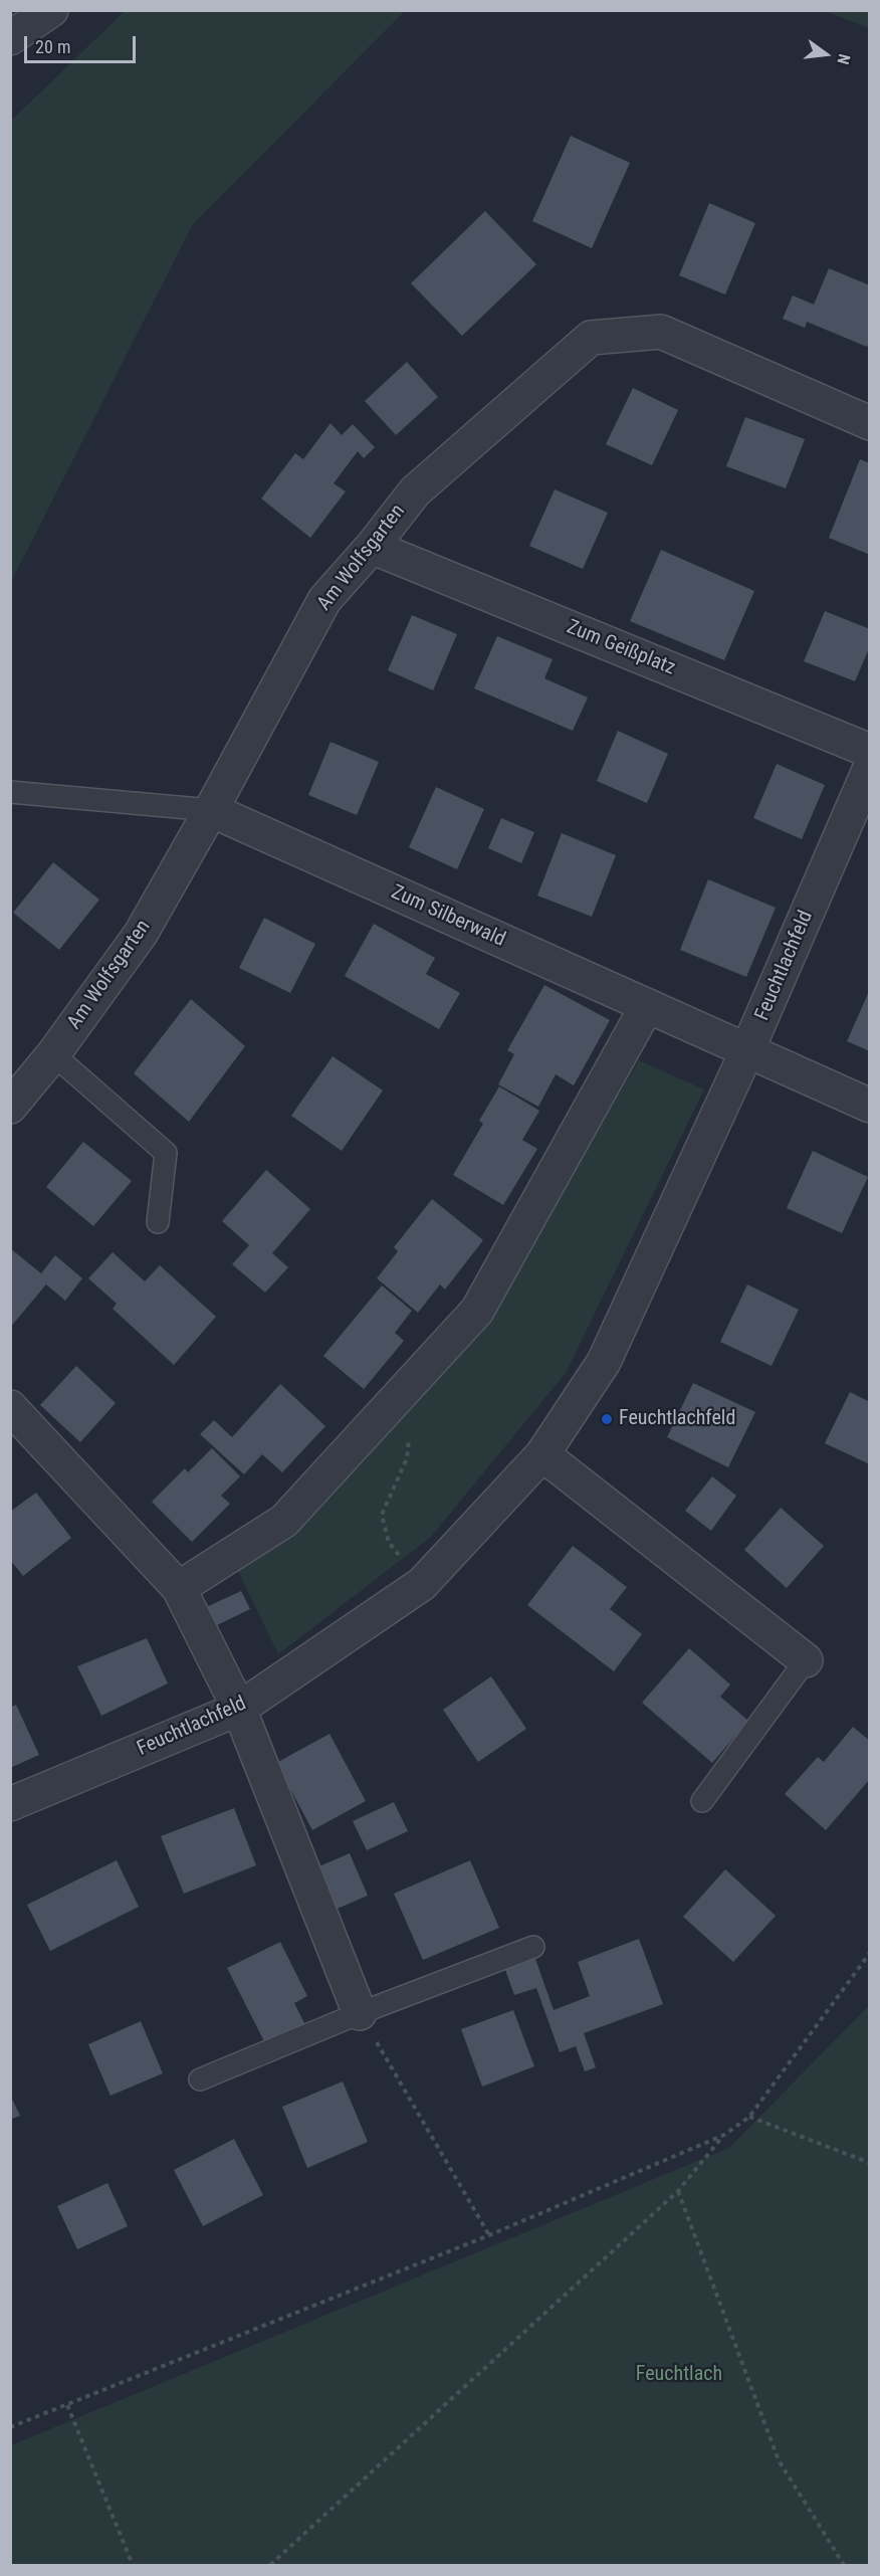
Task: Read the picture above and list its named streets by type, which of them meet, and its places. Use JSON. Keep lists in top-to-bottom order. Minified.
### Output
{"streets":{"street":["Am Wolfsgarten","Zum Geißplatz","Zum Silberwald","Feuchtlachfeld"]},"crossings":[["Am Wolfsgarten","Zum Geißplatz"],["Am Wolfsgarten","Zum Silberwald"],["Zum Silberwald","Feuchtlachfeld"]],"parks":["Feuchtlach"],"places":["Feuchtlachfeld"],"scale_bar":"20 m","north":"right"}
